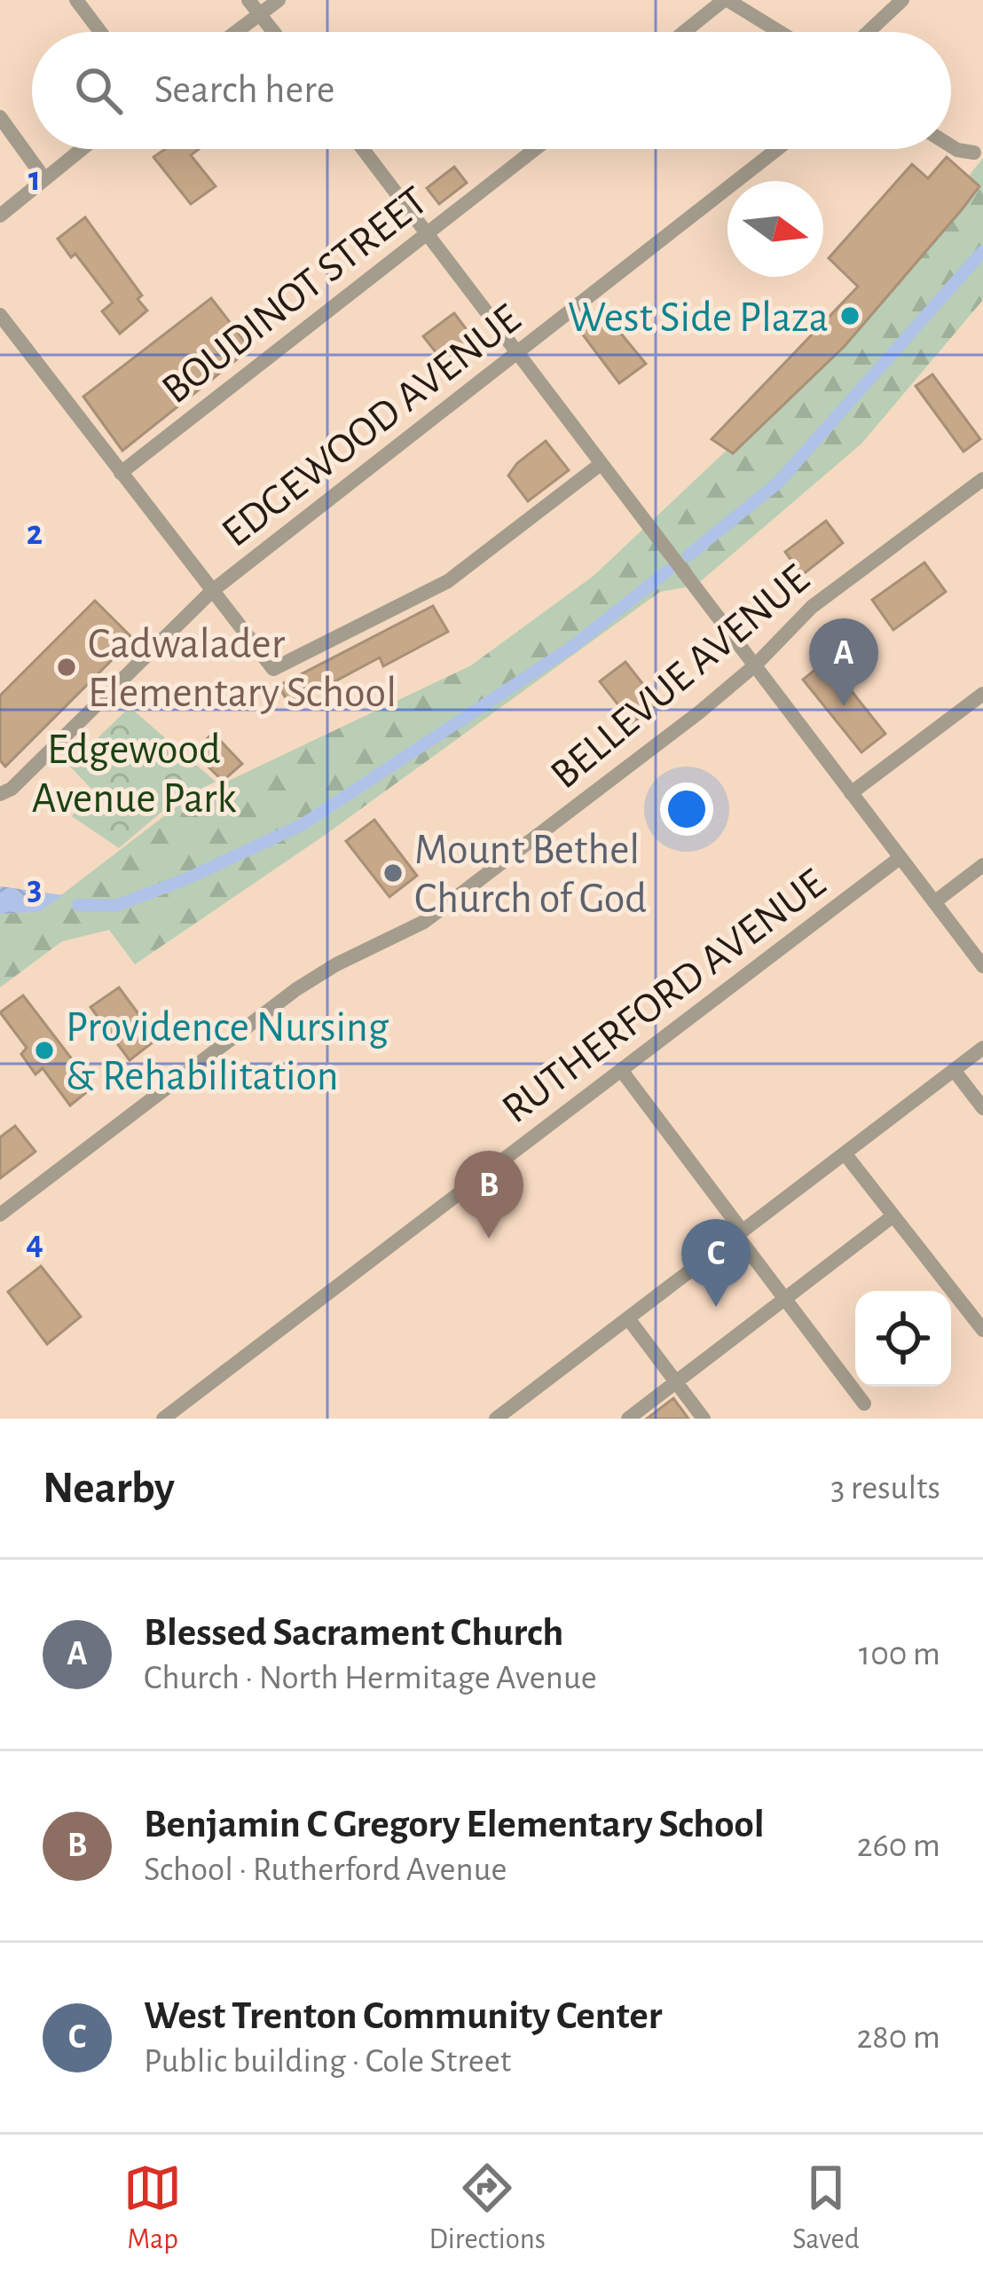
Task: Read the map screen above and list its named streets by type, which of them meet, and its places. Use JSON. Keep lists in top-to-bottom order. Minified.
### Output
{"streets":{"street":["BOUDINOT STREET","EDGEWOOD AVENUE","BELLEVUE AVENUE","RUTHERFORD AVENUE"]},"parks":["Edgewood Avenue Park"],"places":["West Side Plaza","Cadwalader Elementary School","Mount Bethel Church of God","Providence Nursing & Rehabilitation"],"north":"right","page":{"search":"Search here","pins":["A","B","C"],"heading":["Nearby","3 results"],"list":[{"mark":"A","name":"Blessed Sacrament Church","note":"Church · North Hermitage Avenue","value":"100 m"},{"mark":"B","name":"Benjamin C Gregory Elementary School","note":"School · Rutherford Avenue","value":"260 m"},{"mark":"C","name":"West Trenton Community Center","note":"Public building · Cole Street","value":"280 m"}],"nav":["Map","Directions","Saved"]},"grid":{"rows":["1","2","3","4"]}}
